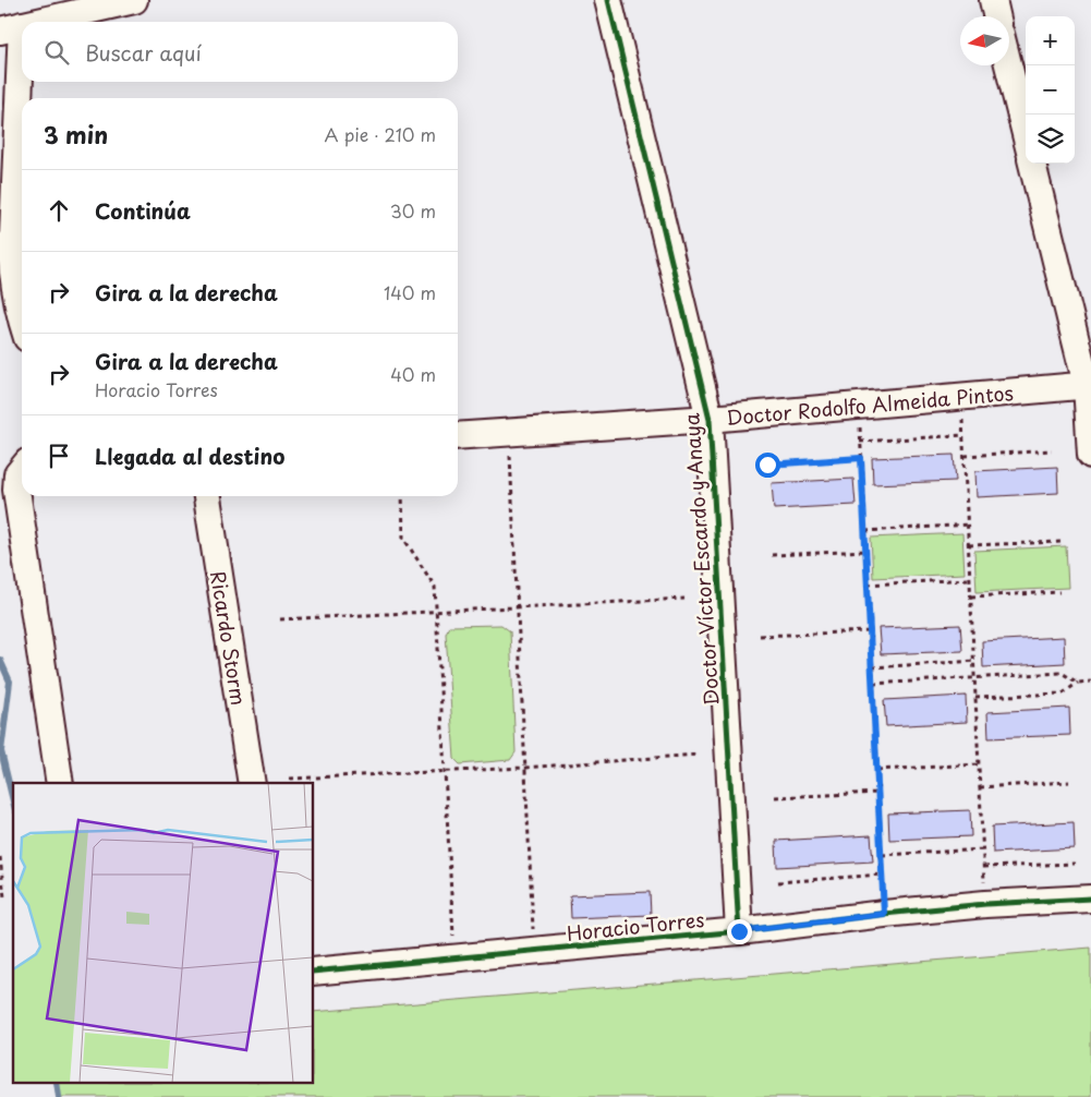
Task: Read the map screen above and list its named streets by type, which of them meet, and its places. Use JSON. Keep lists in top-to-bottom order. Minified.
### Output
{"streets":{"street":["Doctor Rodolfo Almeida Pintos","Doctor Víctor Escardo y Anaya","Ricardo Storm","Horacio Torres"]},"crossings":[["Doctor Rodolfo Almeida Pintos","Doctor Víctor Escardo y Anaya"],["Doctor Víctor Escardo y Anaya","Horacio Torres"]],"north":"left","page":{"map_buttons":["+","−"],"search":"Buscar aquí","heading":["3 min","A pie · 210 m"],"list":[["Continúa","30 m"],["Gira a la derecha","140 m"],["Gira a la derecha","Horacio Torres","40 m"],"Llegada al destino"]}}
